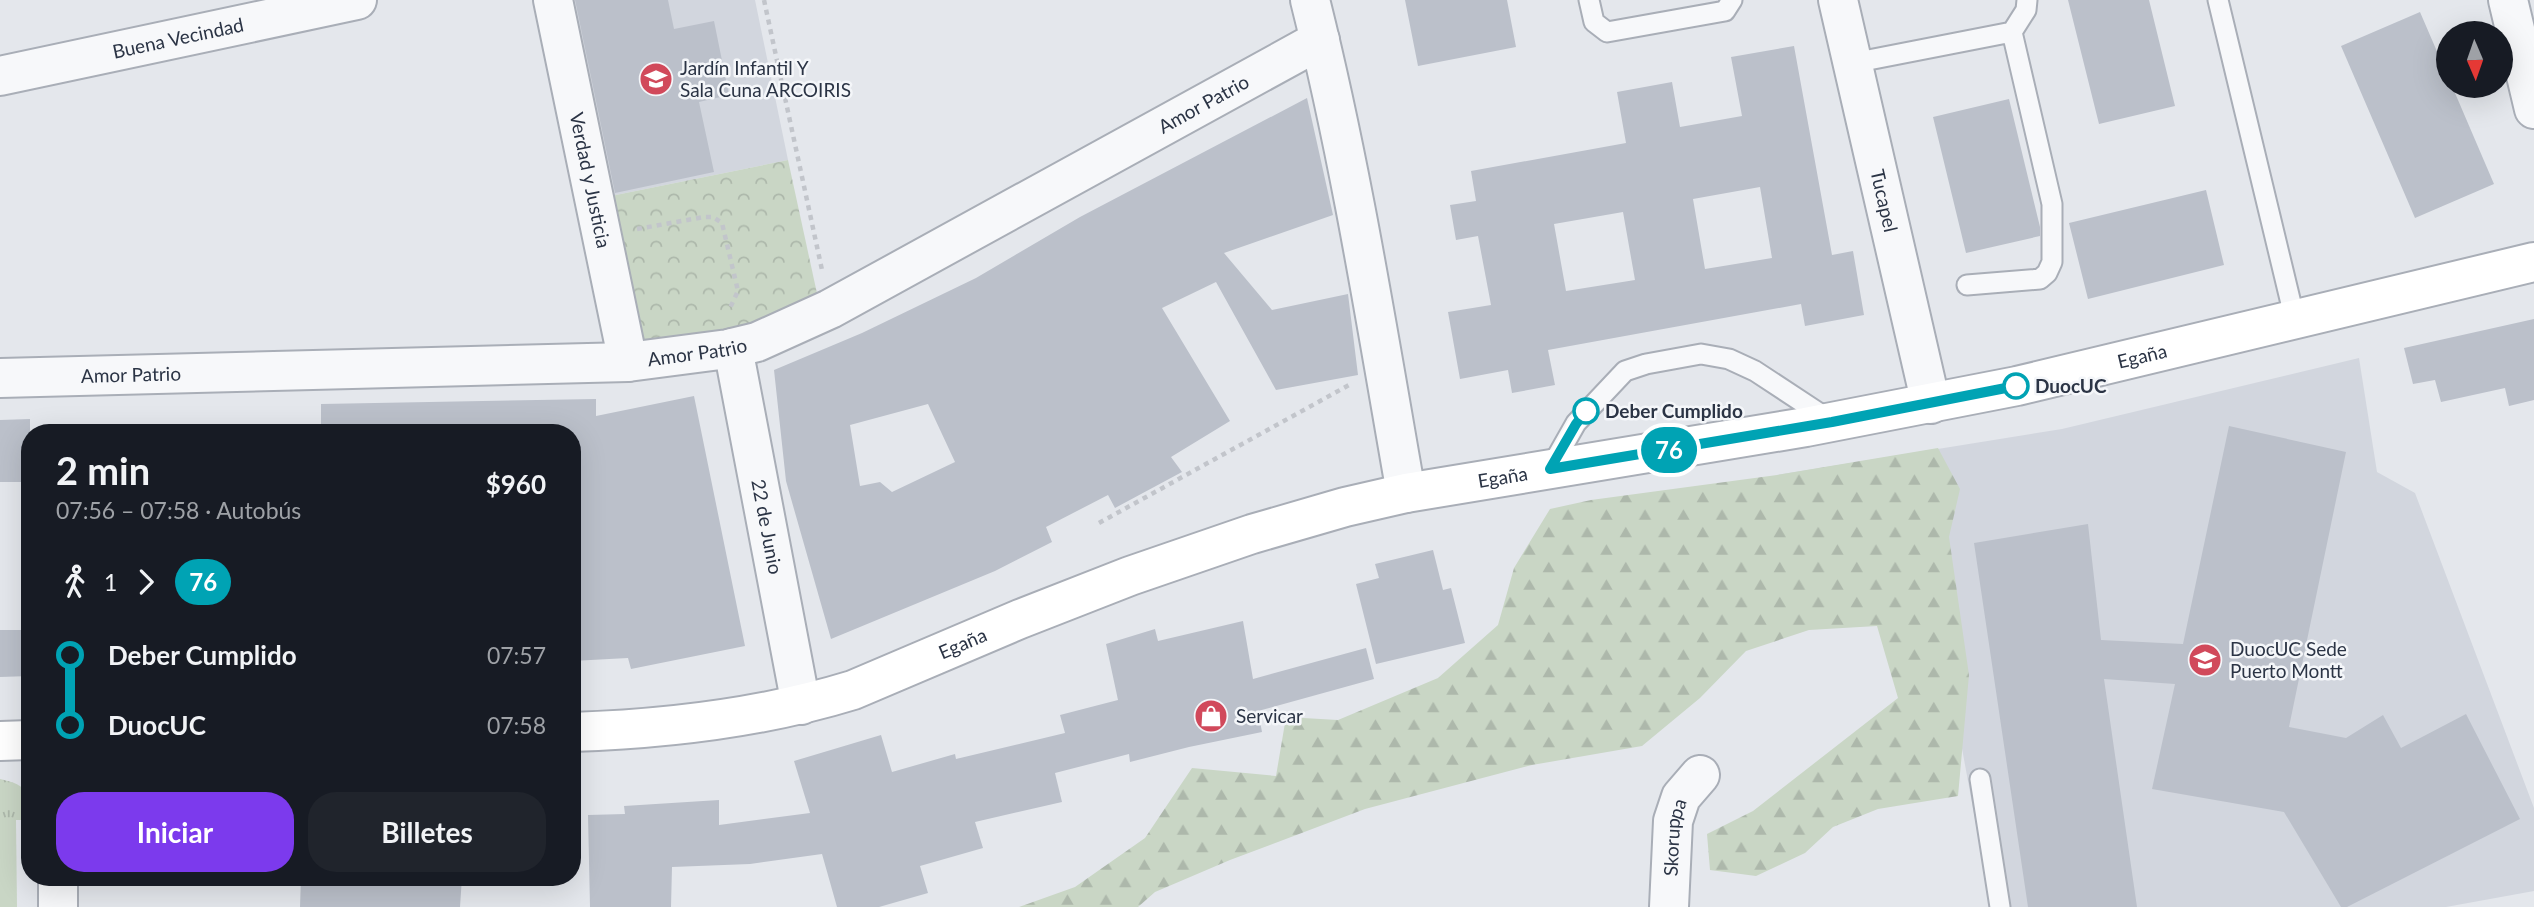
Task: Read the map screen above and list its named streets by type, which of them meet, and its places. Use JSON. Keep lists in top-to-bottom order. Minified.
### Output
{"streets":{"main road":["Egaña"],"street":["Buena Vecindad","Amor Patrio","Verdad y Justicia","Tucapel","22 de Junio","Skoruppa"]},"crossings":[["Amor Patrio","Verdad y Justicia"],["Amor Patrio","22 de Junio"],["Tucapel","Egaña"],["Egaña","22 de Junio"]],"places":{"school or university":["Jardín Infantil Y Sala Cuna ARCOIRIS","DuocUC Sede Puerto Montt"],"other":["DuocUC","Deber Cumplido"],"shop":["Servicar"]},"lines":["bus line 76"],"north":"bottom","page":{"on_map":"76","heading":["2 min","07:56 – 07:58 · Autobús","$960"],"legs":["1","76"],"list":[{"name":"Deber Cumplido","value":"07:57"},{"name":"DuocUC","value":"07:58"}],"buttons":["Iniciar","Billetes"]}}
